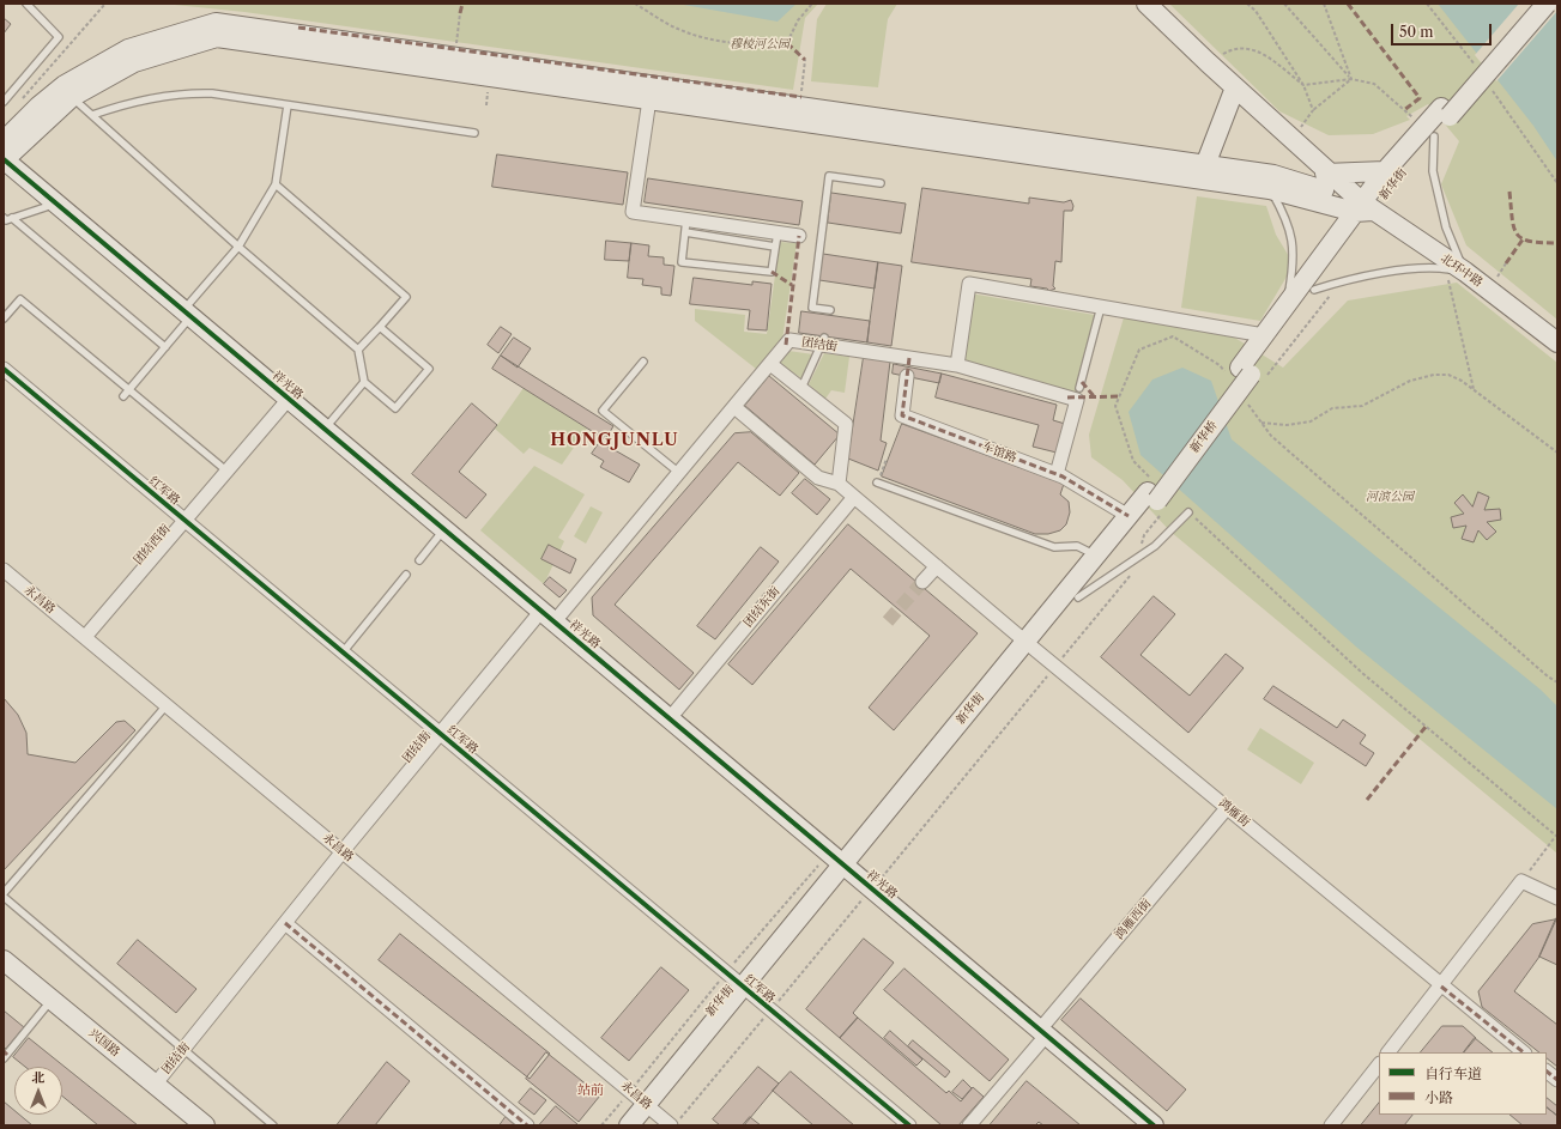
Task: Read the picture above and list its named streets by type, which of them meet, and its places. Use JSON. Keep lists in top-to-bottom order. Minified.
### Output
{"streets":{"main road":["新华街","北环中路","祥光路","新华桥","兴国路"],"street":["团结街","车馆路","红军路","团结西街","永昌路","团结东街","鸿雁街","鸿雁西街"]},"crossings":[["新华街","北环中路"],["新华街","祥光路"],["新华街","新华桥"],["新华街","车馆路"],["新华街","红军路"],["新华街","永昌路"],["新华街","鸿雁街"],["团结街","祥光路"],["团结街","车馆路"],["团结街","红军路"],["团结街","永昌路"],["团结街","兴国路"],["祥光路","团结西街"],["祥光路","团结东街"],["祥光路","鸿雁西街"],["红军路","团结西街"],["团结西街","永昌路"],["团结东街","鸿雁街"],["鸿雁街","鸿雁西街"]],"districts":["HONGJUNLU","站前"],"parks":["穆棱河公园","河滨公园"],"legend":["自行车道","小路"],"scale_bar":"50 m","north":"top"}
